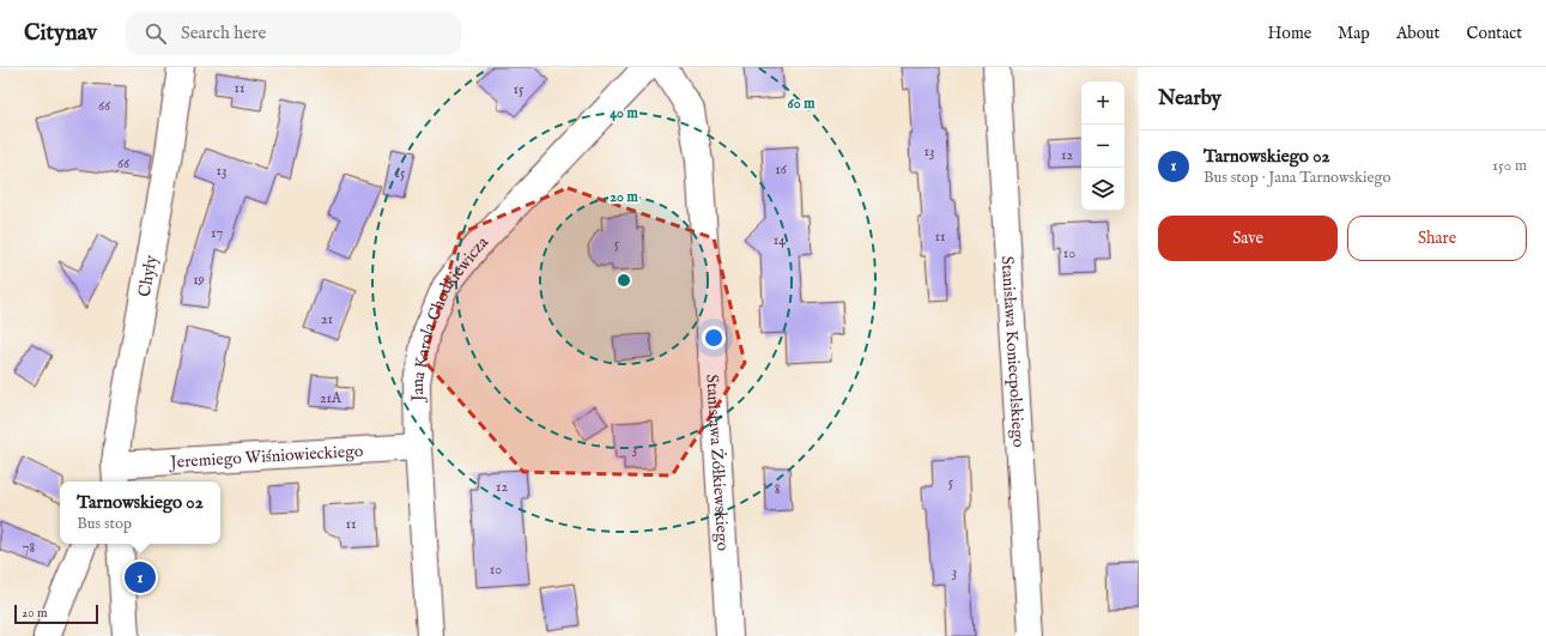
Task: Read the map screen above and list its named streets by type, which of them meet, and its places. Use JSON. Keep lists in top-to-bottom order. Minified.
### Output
{"streets":{"street":["Chyły","Jana Karola Chodkiewicza","Stanisława Koniecpolskiego","Jeremiego Wiśniowieckiego","Stanisława Żółkiewskiego"]},"crossings":[["Chyły","Jeremiego Wiśniowieckiego"],["Jana Karola Chodkiewicza","Jeremiego Wiśniowieckiego"]],"house_numbers":["11","15","66","13","12","66","16","13","15","17","11","14","5","10","19","21","21A","3","5","12","8","11","78","10","3"],"scale_bar":"20 m","page":{"header":"Citynav","search":"Search here","nav":["Home","Map","About","Contact"],"heading":"Nearby","map_buttons":["+","−"],"list":[{"mark":"1","name":"Tarnowskiego 02","note":"Bus stop · Jana Tarnowskiego","value":"150 m"}],"buttons":["Save","Share"],"popup":["Tarnowskiego 02","Bus stop"],"pins":"1","scale":"20 m"},"rings":["60 m","40 m","20 m"]}
